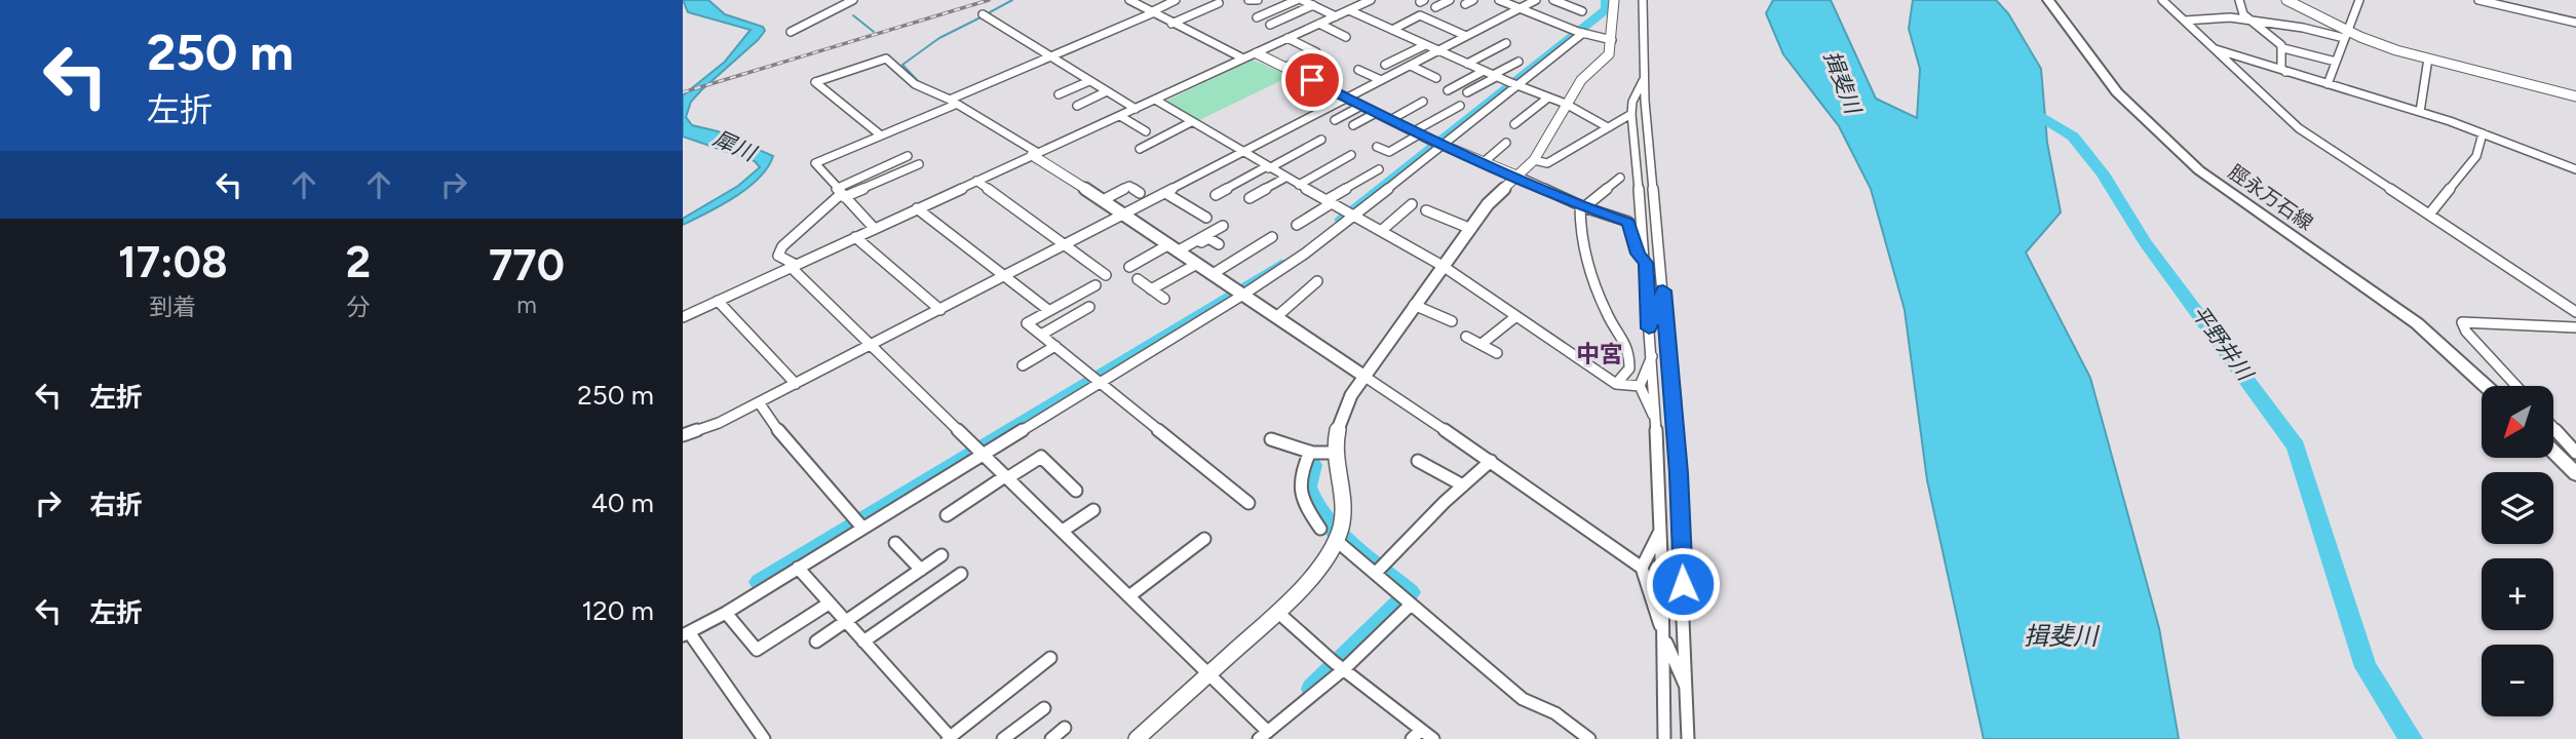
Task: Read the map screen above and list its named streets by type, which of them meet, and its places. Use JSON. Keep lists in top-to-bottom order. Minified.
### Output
{"streets":{"main road":["脛永万石線"]},"districts":["中宮"],"water":["揖斐川","犀川","平野井川"],"north":"bottom left","page":{"turn":["250 m","左折"],"eta":["17:08","到着","2","分","770","m"],"list":[{"name":"左折","value":"250 m"},{"name":"右折","value":"40 m"},{"name":"左折","value":"120 m"}],"map_buttons":["+","−"]}}
